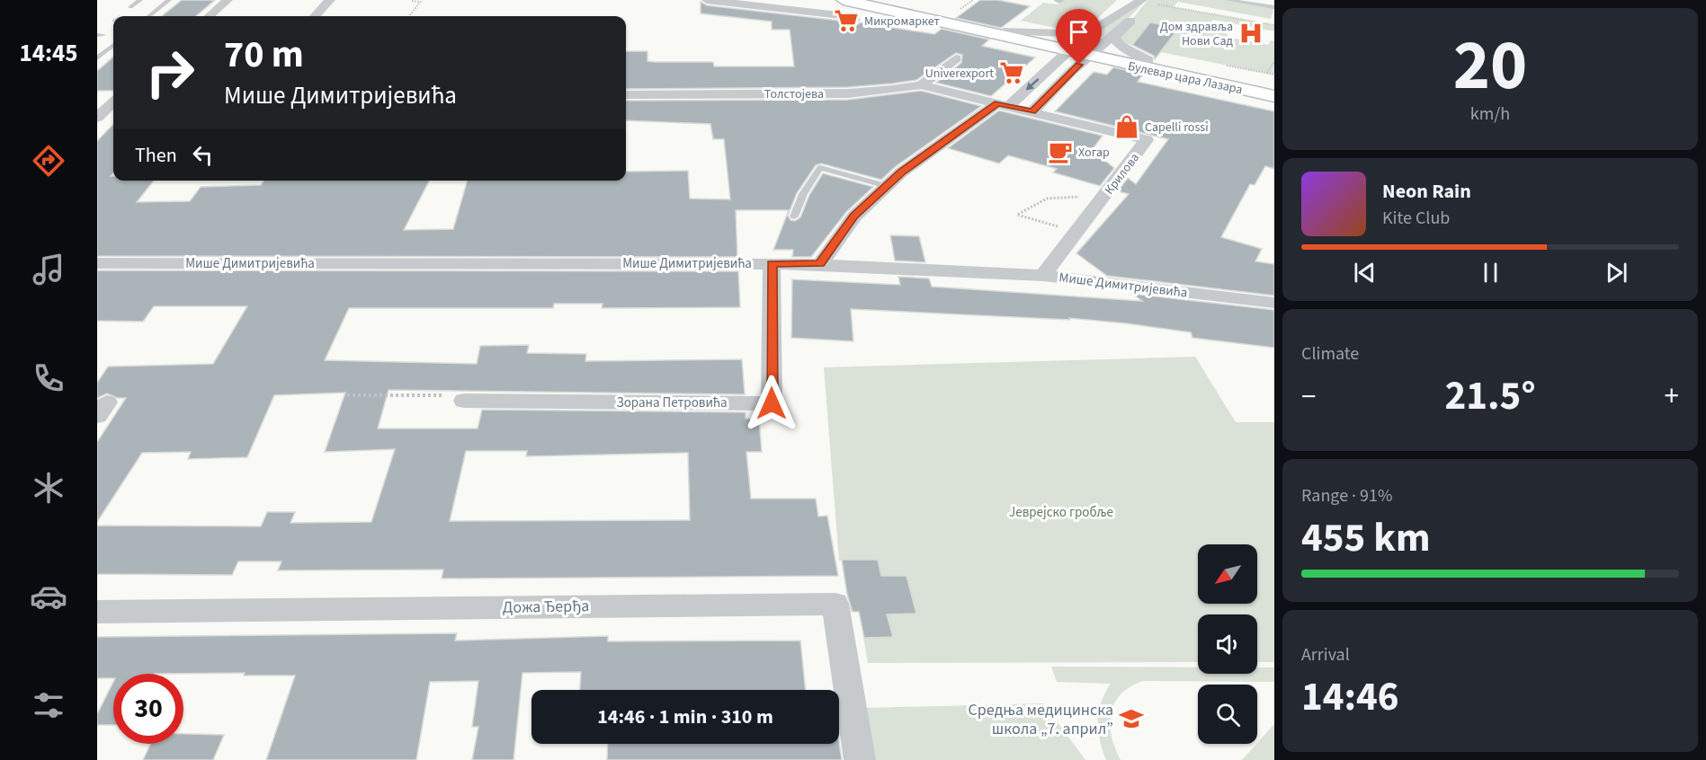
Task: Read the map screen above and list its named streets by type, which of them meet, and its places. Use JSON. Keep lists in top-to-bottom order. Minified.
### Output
{"streets":{"main road":["Булевар цара Лазара"],"street":["Толстојева","Крилова","Мише Димитријевића","Зорана Петровића","Дожа Ђерђа"]},"crossings":[["Толстојева","Крилова"],["Крилова","Мише Димитријевића"],["Мише Димитријевића","Зорана Петровића"]],"parks":["Јеврејско гробље"],"places":{"supermarket":["Микромаркет","Univerexport"],"hospital":["Дом здравља Нови Сад"],"shop":["Capelli rossi"],"cafe":["Хогар"],"school or university":["Средња медицинска школа „7. април”"]},"north":"bottom left","page":{"tabs":"14:45","tile":[["20","km/h"],"Climate",["Range · 91%","455 km"],["Arrival","14:46"]],"turn":["70 m","Мише Димитријевића"],"then":"Then","song":["Neon Rain","Kite Club"],"heat":["−","21.5°","+"],"limit":"30","trip":"14:46 · 1 min · 310 m"}}
